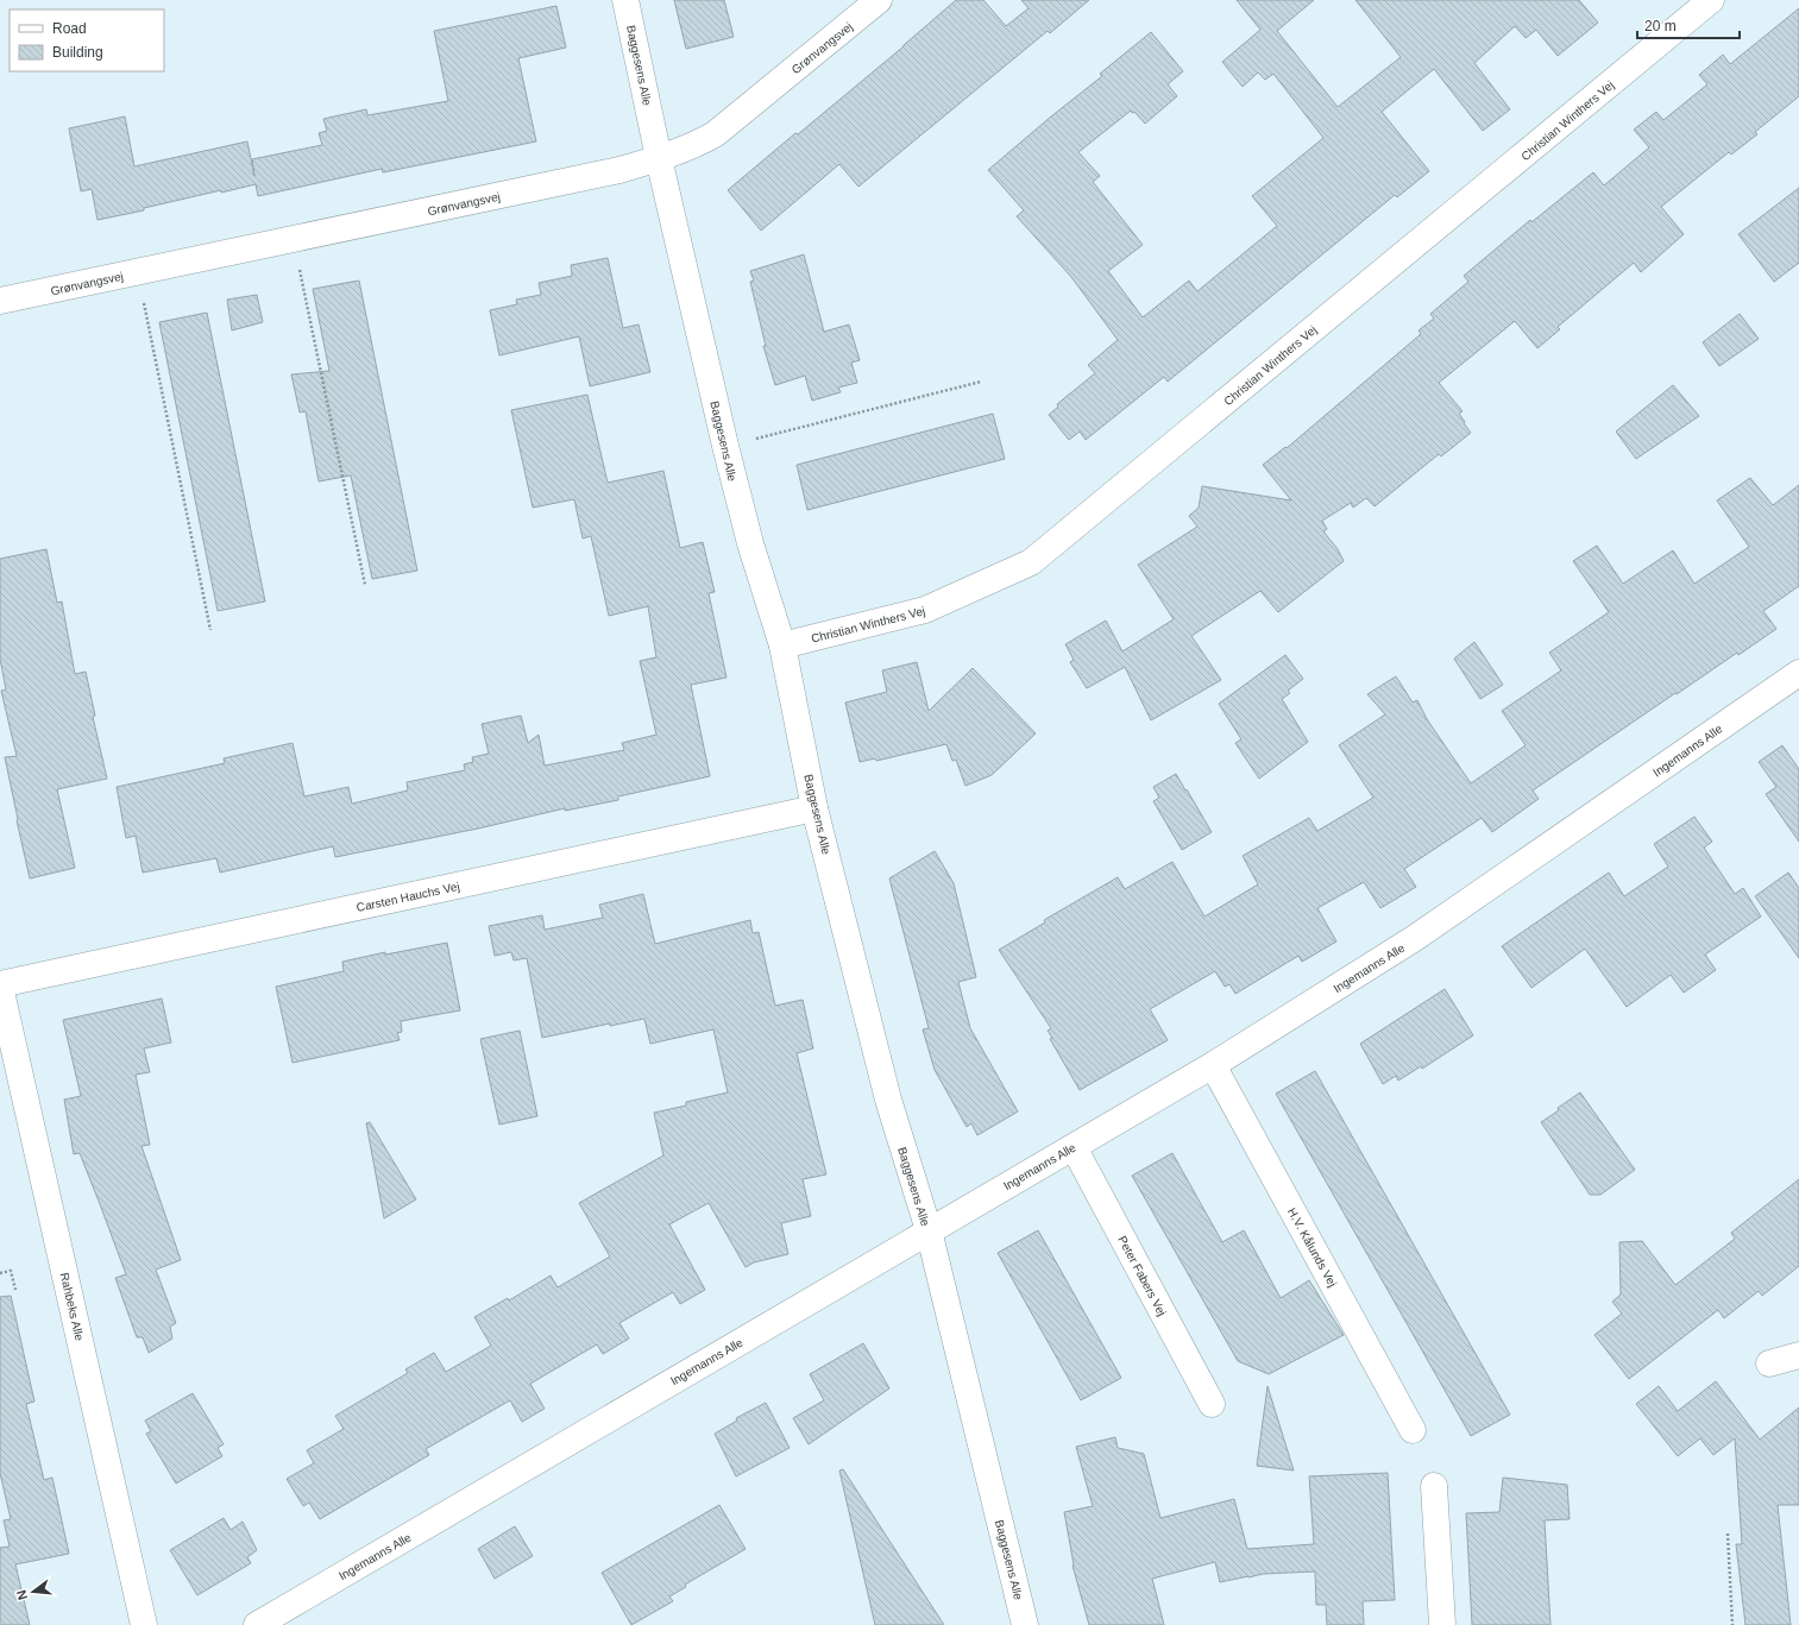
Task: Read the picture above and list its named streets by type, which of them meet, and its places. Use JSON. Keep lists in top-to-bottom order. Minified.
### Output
{"streets":{"street":["Grønvangsvej","Baggesens Alle","Christian Winthers Vej","Ingemanns Alle","Carsten Hauchs Vej","H.V. Kålunds Vej","Peter Fabers Vej","Rahbeks Alle"]},"crossings":[["Grønvangsvej","Baggesens Alle"],["Baggesens Alle","Christian Winthers Vej"],["Baggesens Alle","Ingemanns Alle"],["Baggesens Alle","Carsten Hauchs Vej"],["Ingemanns Alle","H.V. Kålunds Vej"],["Ingemanns Alle","Peter Fabers Vej"],["Carsten Hauchs Vej","Rahbeks Alle"]],"legend":["Road","Building"],"scale_bar":"20 m","north":"left"}
